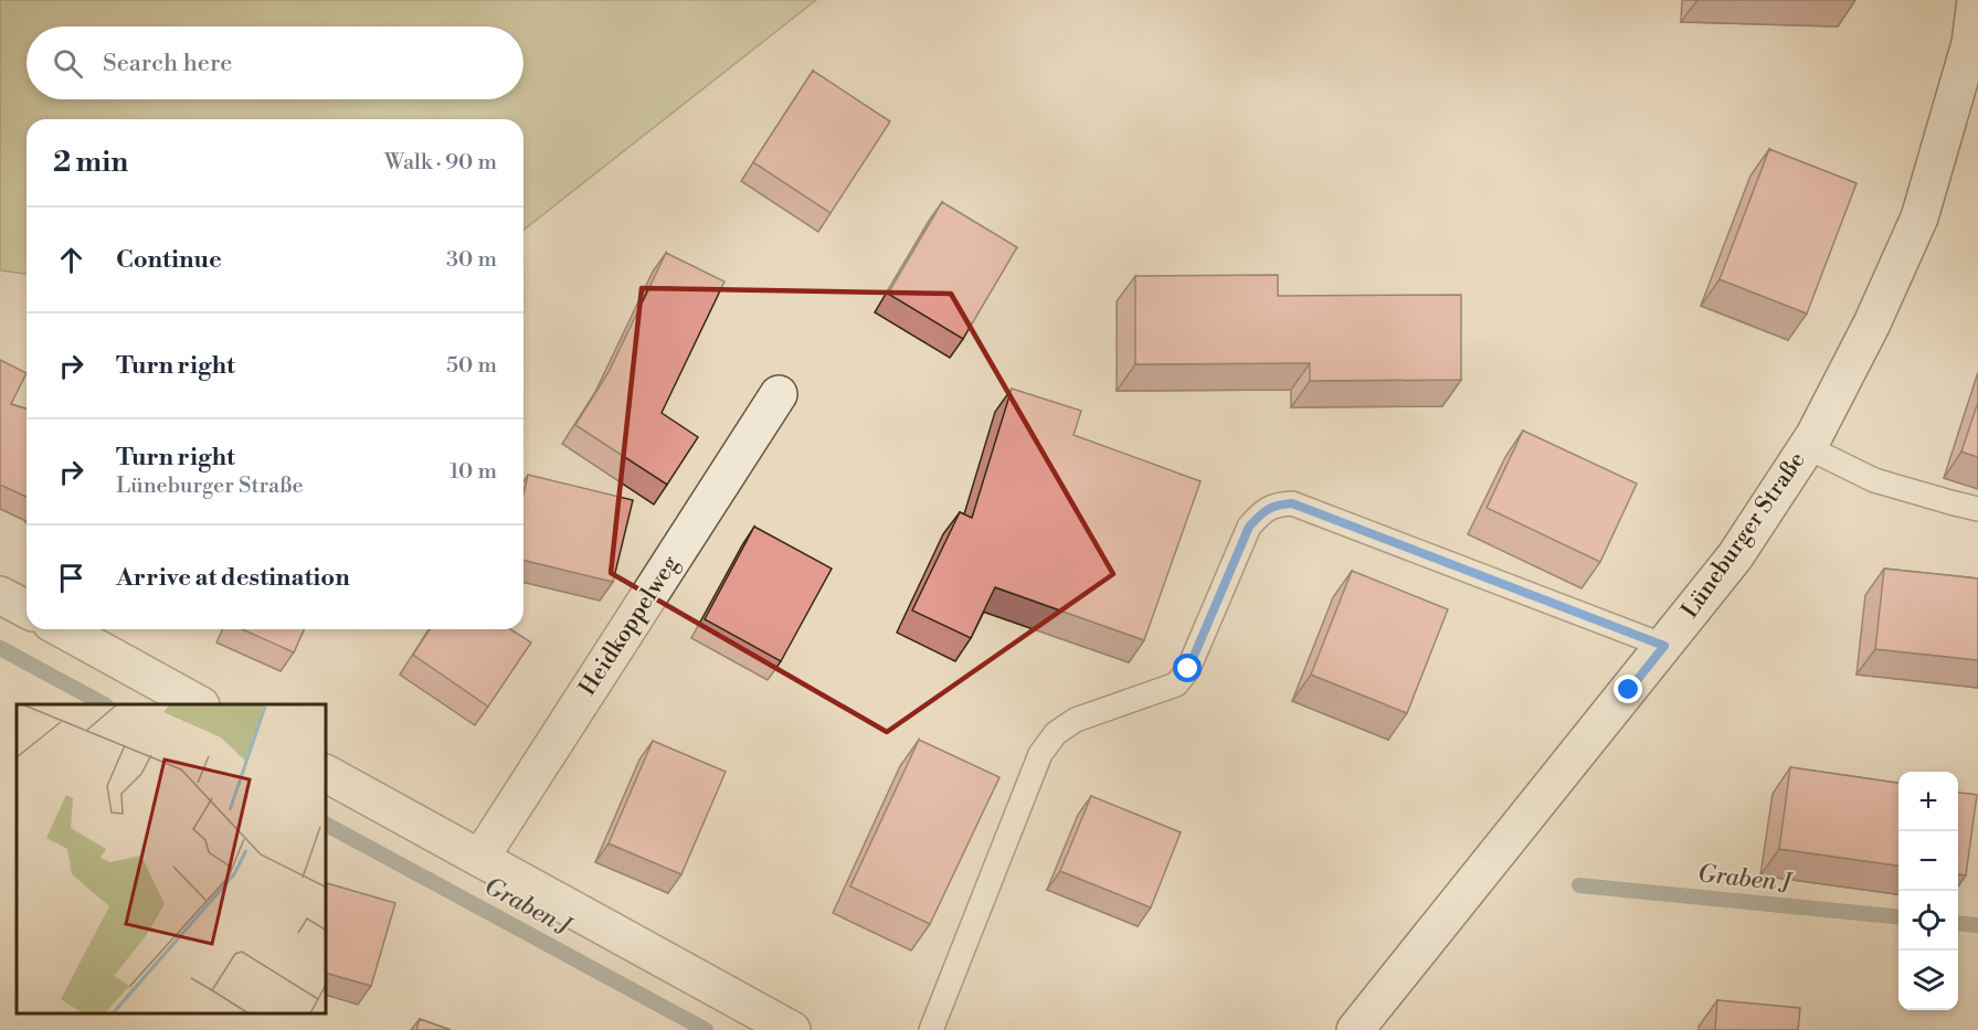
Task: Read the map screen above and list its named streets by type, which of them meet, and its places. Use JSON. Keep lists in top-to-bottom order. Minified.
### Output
{"streets":{"street":["Lüneburger Straße","Heidkoppelweg"]},"water":["Graben J"],"page":{"search":"Search here","heading":["2 min","Walk · 90 m"],"list":[["Continue","30 m"],["Turn right","50 m"],["Turn right","Lüneburger Straße","10 m"],"Arrive at destination"],"map_buttons":["+","−"]}}
